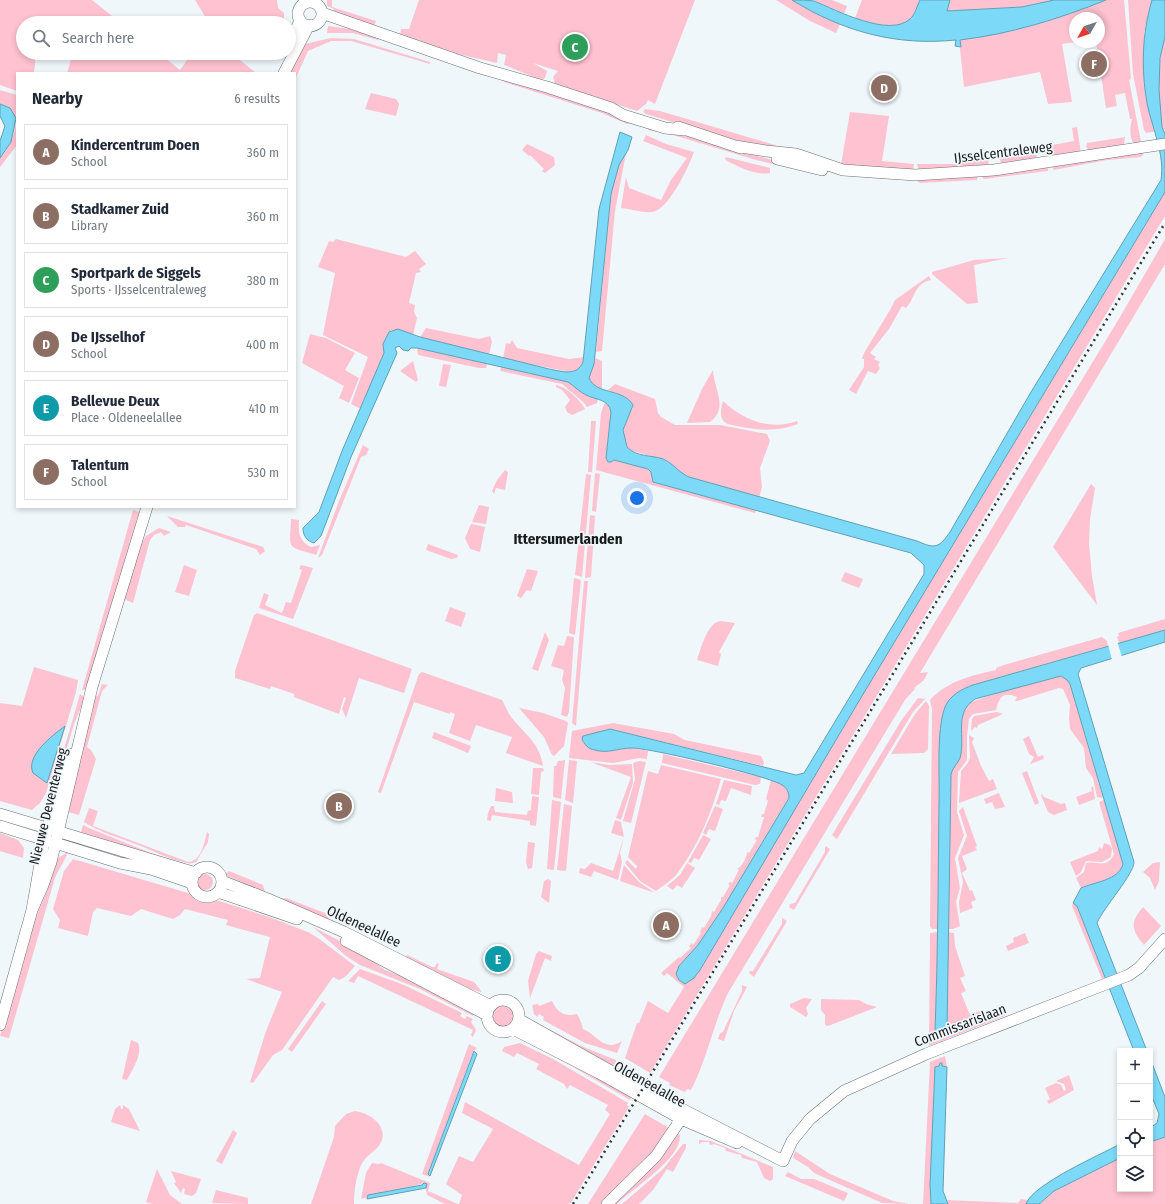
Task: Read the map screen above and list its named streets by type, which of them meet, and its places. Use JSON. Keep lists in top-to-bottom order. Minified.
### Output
{"streets":{"street":["IJsselcentraleweg","Nieuwe Deventerweg","Oldeneelallee","Commissarislaan"]},"crossings":[["Oldeneelallee","Commissarislaan"]],"districts":["Ittersumerlanden"],"north":"bottom left","page":{"search":"Search here","pins":["C","F","D","B","A","E"],"heading":["Nearby","6 results"],"list":[{"mark":"A","name":"Kindercentrum Doen","note":"School","value":"360 m"},{"mark":"B","name":"Stadkamer Zuid","note":"Library","value":"360 m"},{"mark":"C","name":"Sportpark de Siggels","note":"Sports · IJsselcentraleweg","value":"380 m"},{"mark":"D","name":"De IJsselhof","note":"School","value":"400 m"},{"mark":"E","name":"Bellevue Deux","note":"Place · Oldeneelallee","value":"410 m"},{"mark":"F","name":"Talentum","note":"School","value":"530 m"}],"map_buttons":["+","−"]}}
